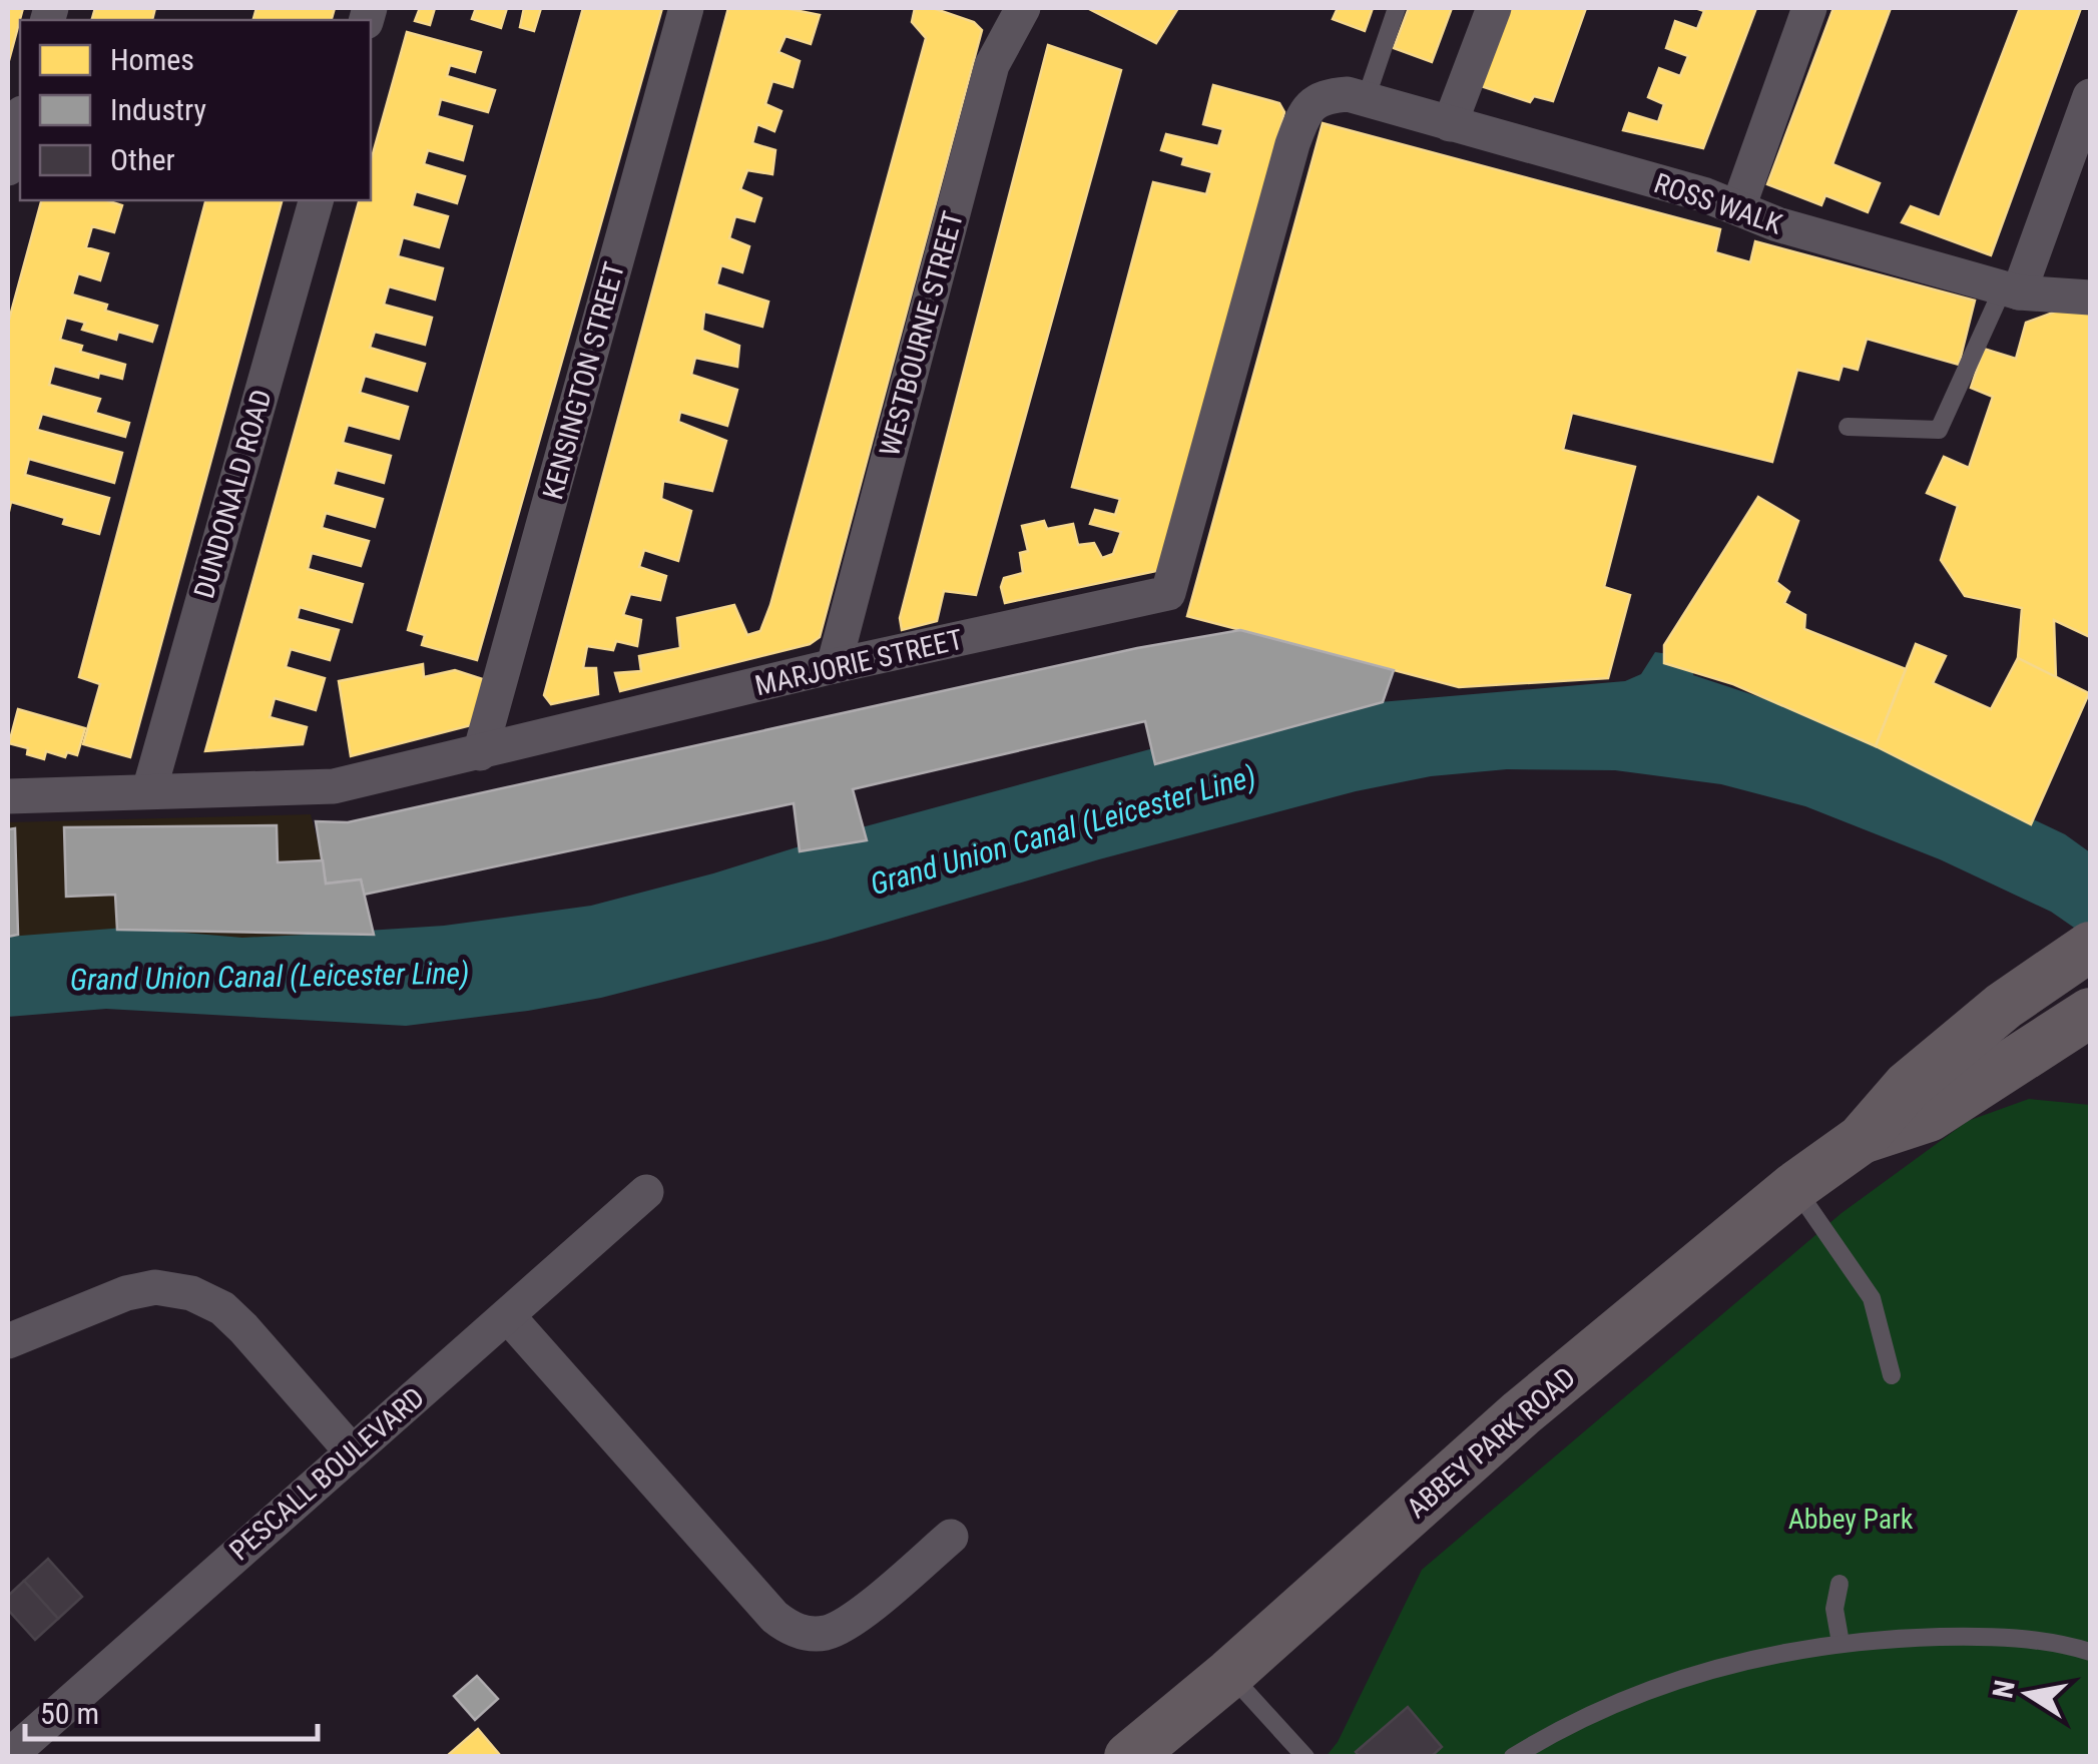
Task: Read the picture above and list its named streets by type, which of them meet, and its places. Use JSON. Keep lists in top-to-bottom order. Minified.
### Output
{"streets":{"main road":["ABBEY PARK ROAD"],"street":["ROSS WALK","WESTBOURNE STREET","KENSINGTON STREET","DUNDONALD ROAD","MARJORIE STREET","PESCALL BOULEVARD"]},"crossings":[["ROSS WALK","MARJORIE STREET"],["WESTBOURNE STREET","MARJORIE STREET"],["KENSINGTON STREET","MARJORIE STREET"],["DUNDONALD ROAD","MARJORIE STREET"]],"water":["Grand Union Canal (Leicester Line)"],"parks":["Abbey Park"],"legend":["Homes","Industry","Other"],"scale_bar":"50 m","north":"left"}
